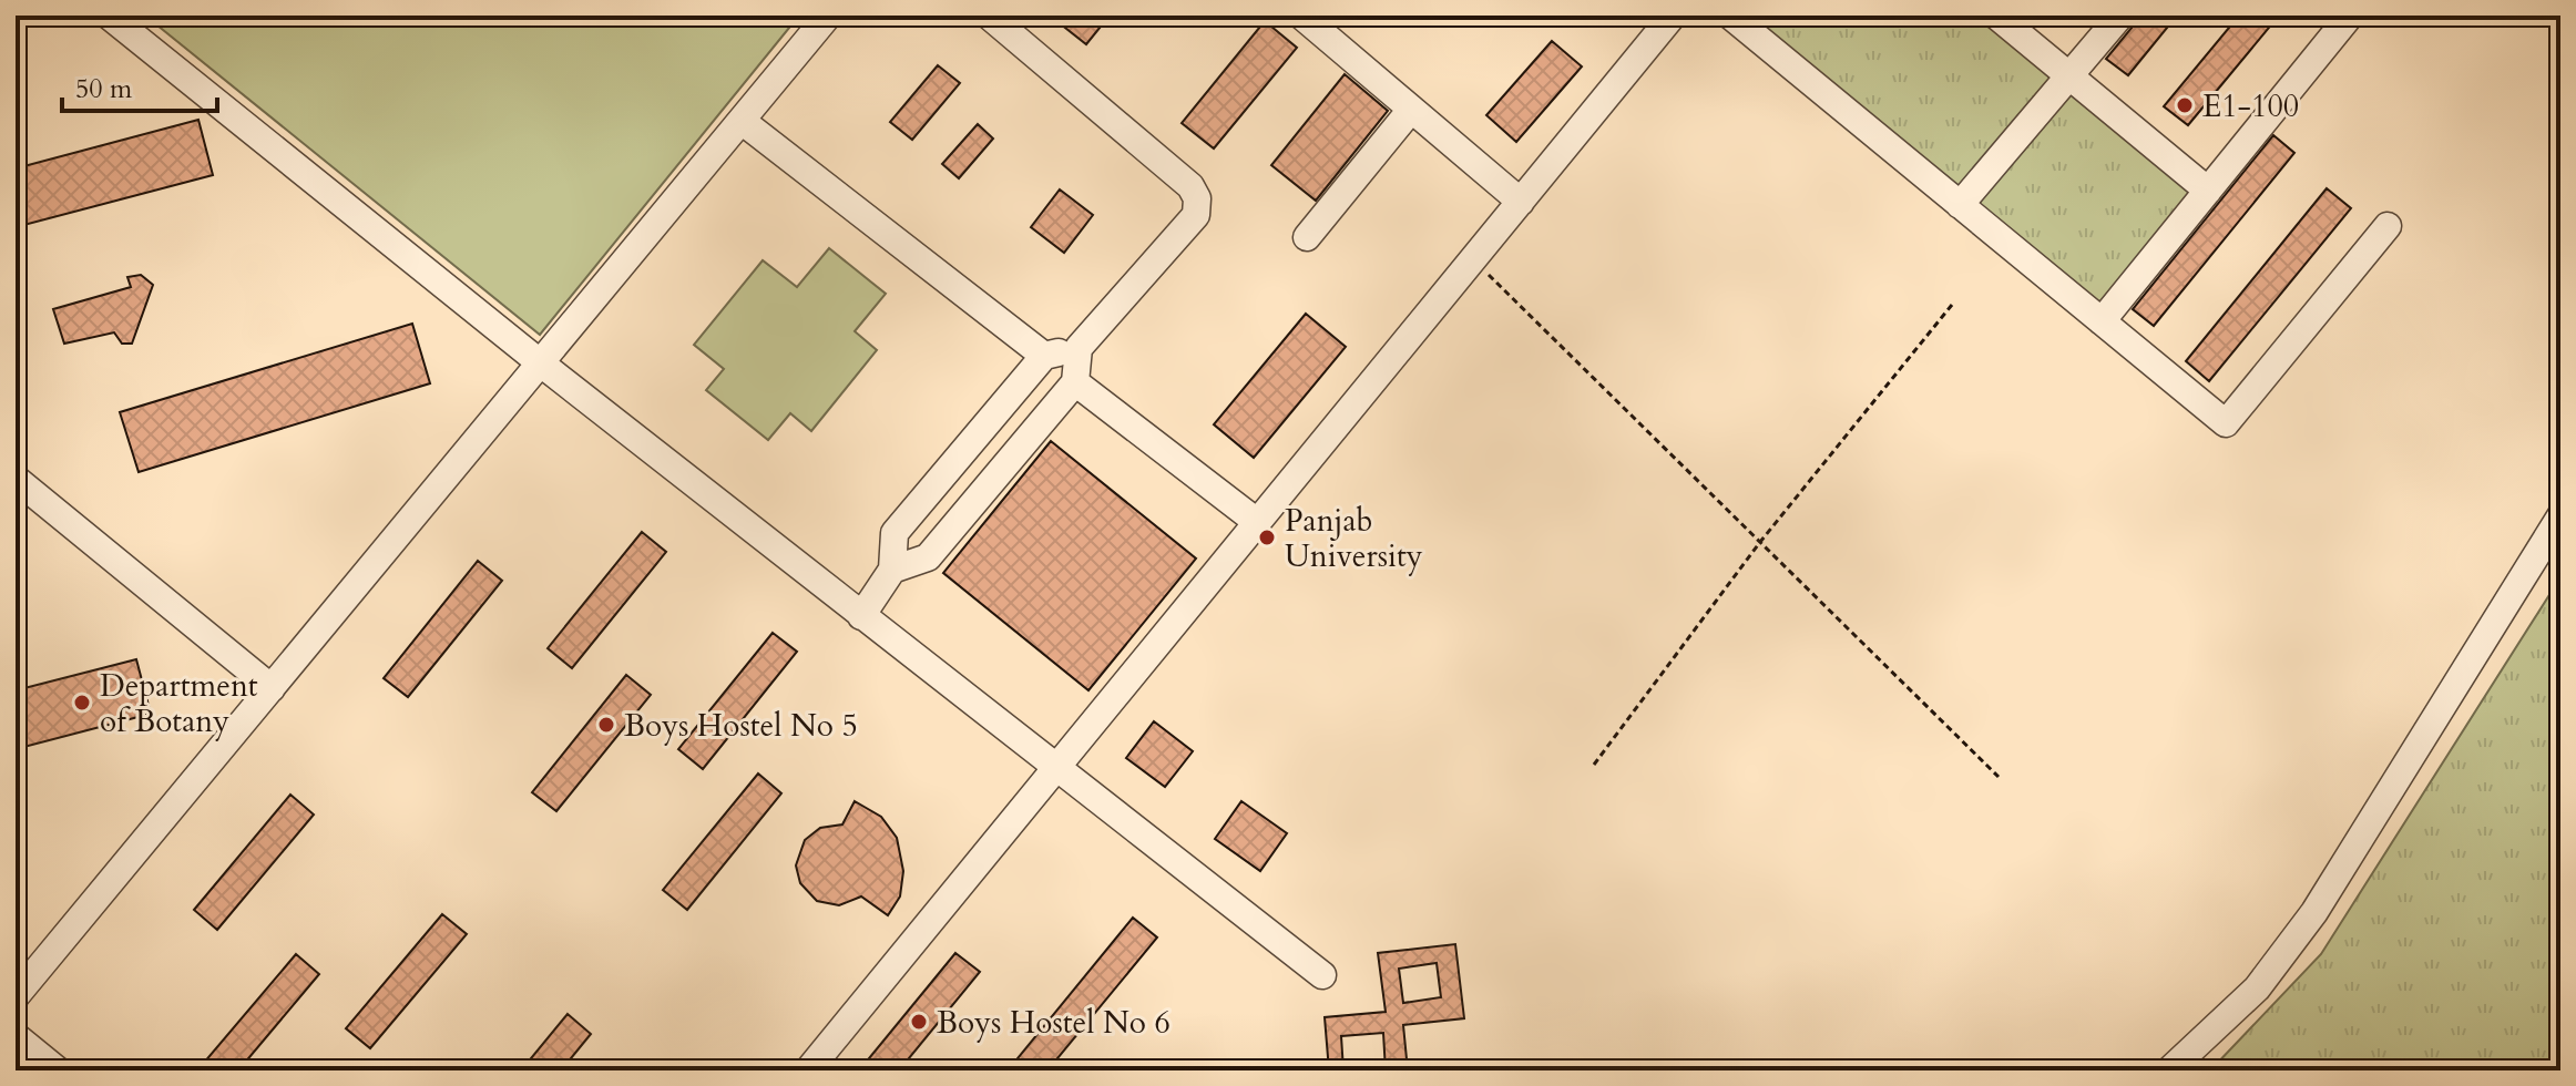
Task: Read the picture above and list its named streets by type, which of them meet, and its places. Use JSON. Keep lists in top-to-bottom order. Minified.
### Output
{"places":["E1-100","Panjab University","Department of Botany","Boys Hostel No 5","Boys Hostel No 6"],"scale_bar":"50 m"}
